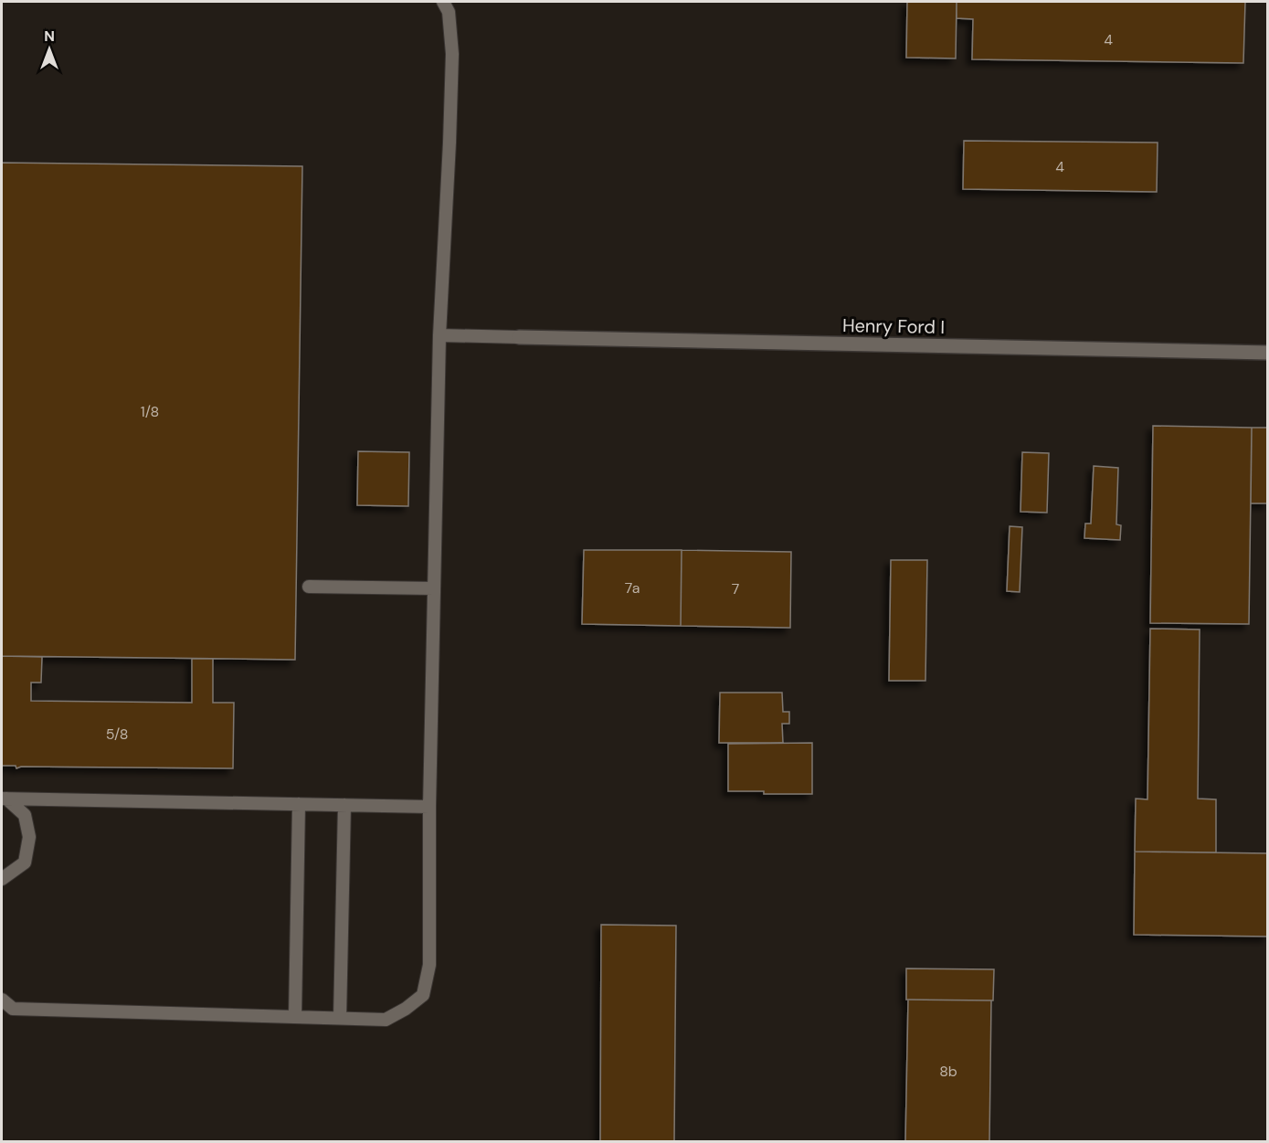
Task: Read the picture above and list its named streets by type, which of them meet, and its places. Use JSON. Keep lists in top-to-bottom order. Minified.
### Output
{"streets":{"street":["Henry Ford I"]},"house_numbers":["4","4","1/8","7a","7","5/8","8b"],"north":"top"}
